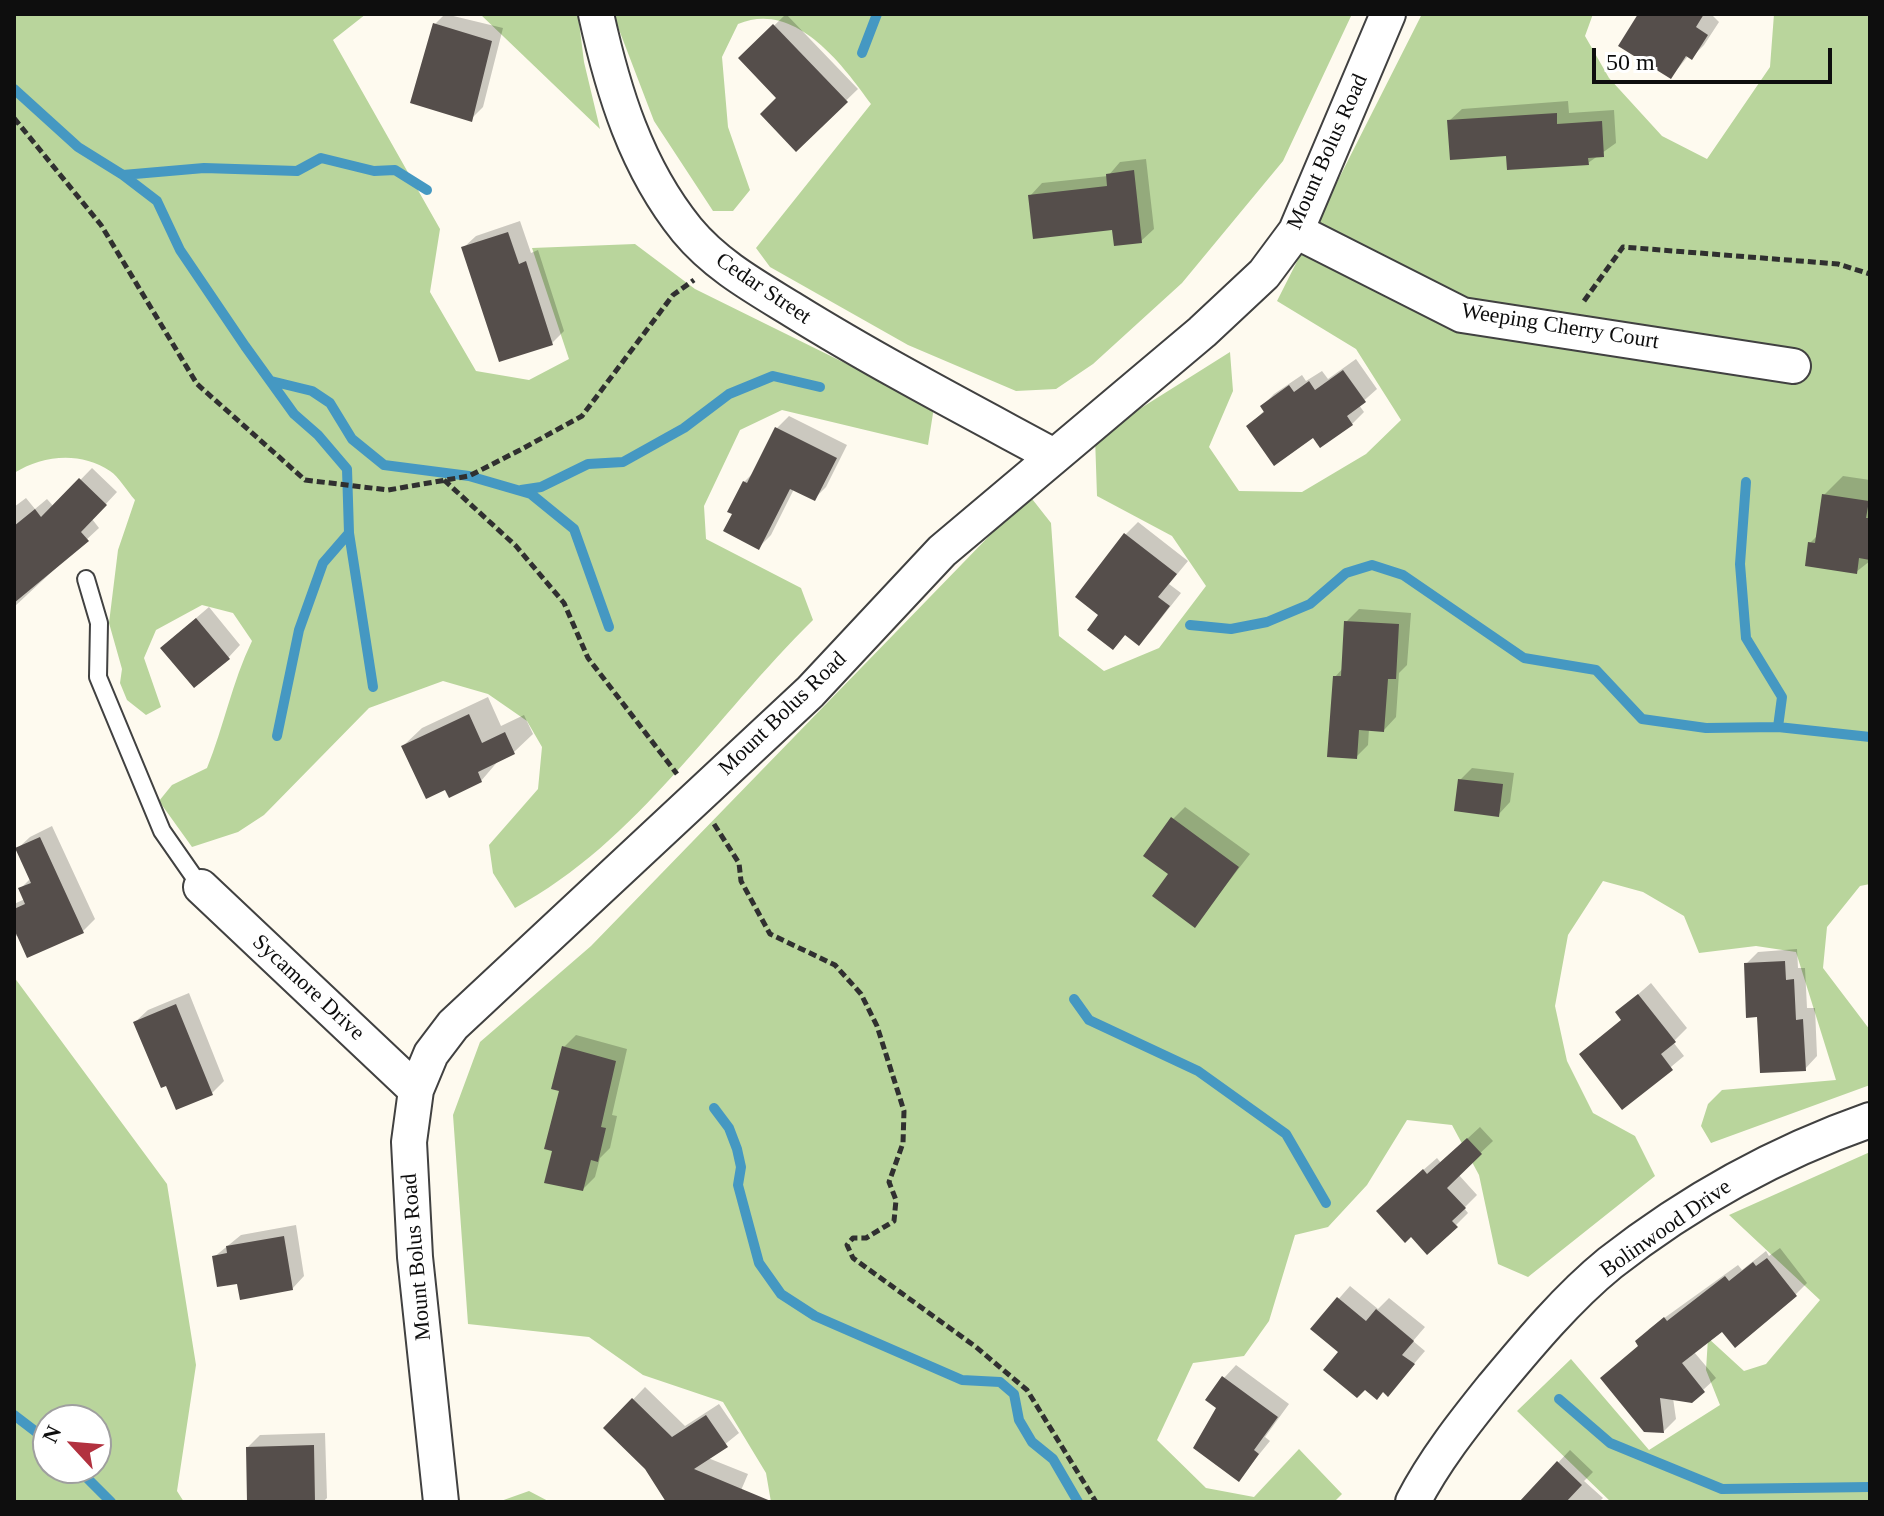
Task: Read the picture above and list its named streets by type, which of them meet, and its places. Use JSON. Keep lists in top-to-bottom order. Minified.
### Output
{"streets":{"street":["Mount Bolus Road","Cedar Street","Weeping Cherry Court","Sycamore Drive","Bolinwood Drive"]},"crossings":[["Mount Bolus Road","Cedar Street"],["Mount Bolus Road","Weeping Cherry Court"],["Mount Bolus Road","Sycamore Drive"]],"scale_bar":"50 m","north":"top left"}
